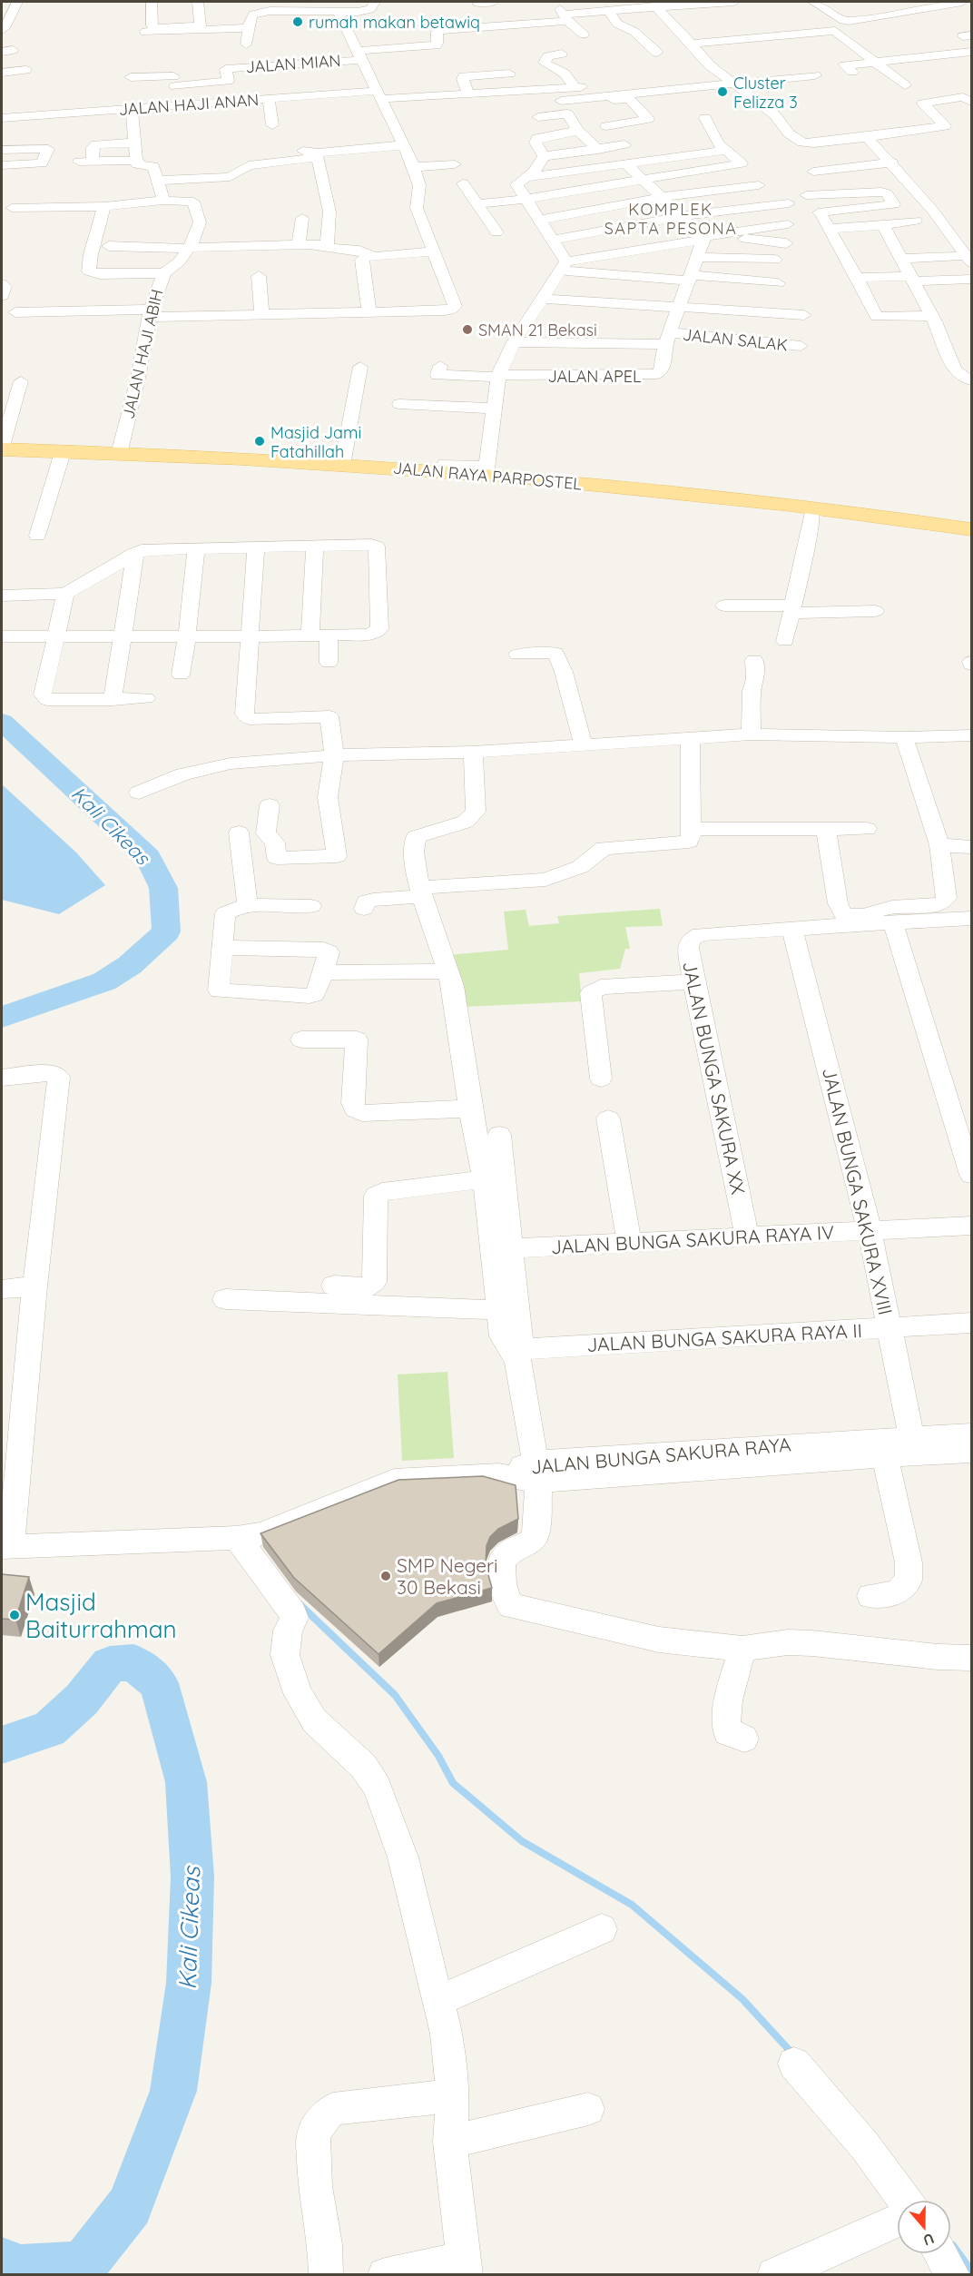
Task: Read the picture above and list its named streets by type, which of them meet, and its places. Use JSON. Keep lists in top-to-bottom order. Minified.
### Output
{"streets":{"main road":["JALAN RAYA PARPOSTEL"],"street":["JALAN MIAN","JALAN HAJI ANAN","JALAN SALAK","JALAN HAJI ABIH","JALAN APEL","JALAN BUNGA SAKURA XX","JALAN BUNGA SAKURA XVIII","JALAN BUNGA SAKURA RAYA IV","JALAN BUNGA SAKURA RAYA II","JALAN BUNGA SAKURA RAYA"]},"crossings":[["JALAN SALAK","JALAN APEL"],["JALAN HAJI ABIH","JALAN RAYA PARPOSTEL"],["JALAN BUNGA SAKURA XX","JALAN BUNGA SAKURA XVIII"],["JALAN BUNGA SAKURA XX","JALAN BUNGA SAKURA RAYA IV"],["JALAN BUNGA SAKURA XVIII","JALAN BUNGA SAKURA RAYA IV"],["JALAN BUNGA SAKURA XVIII","JALAN BUNGA SAKURA RAYA II"],["JALAN BUNGA SAKURA XVIII","JALAN BUNGA SAKURA RAYA"]],"districts":["KOMPLEK SAPTA PESONA"],"water":["Kali Cikeas"],"places":["rumah makan betawiq","Cluster Felizza 3","SMAN 21 Bekasi","Masjid Jami Fatahillah","SMP Negeri 30 Bekasi","Masjid Baiturrahman"],"north":"bottom"}
